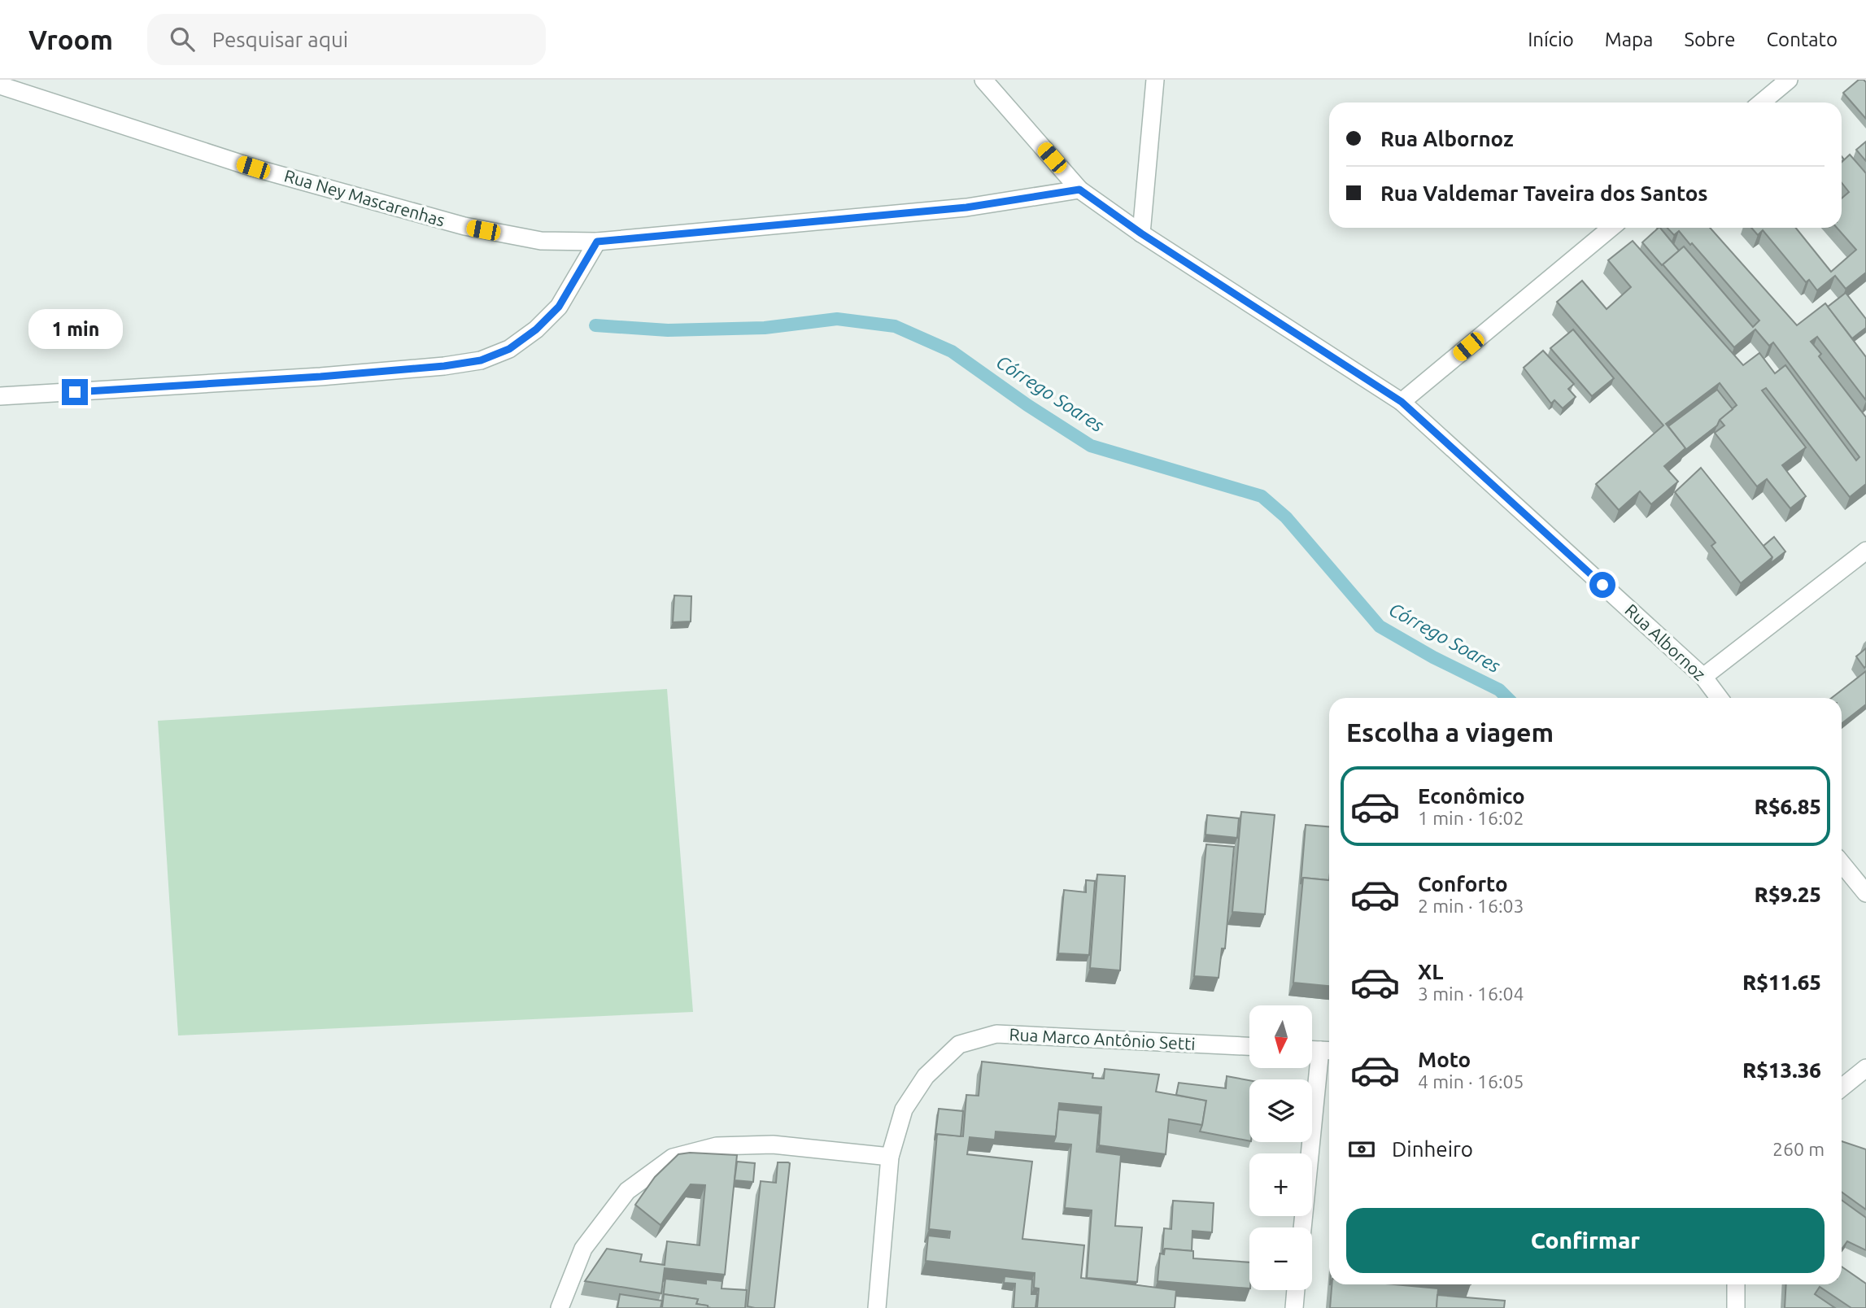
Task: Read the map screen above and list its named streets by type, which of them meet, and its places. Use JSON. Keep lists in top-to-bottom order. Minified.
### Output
{"streets":{"street":["Rua Ney Mascarenhas","Rua Albornoz","Rua Marco Antônio Setti"]},"crossings":[["Rua Ney Mascarenhas","Rua Albornoz"]],"water":["Córrego Soares"],"north":"bottom","page":{"header":"Vroom","search":"Pesquisar aqui","nav":["Início","Mapa","Sobre","Contato"],"banner":["Rua Albornoz","Rua Valdemar Taveira dos Santos"],"bubble":"1 min","heading":"Escolha a viagem","list":[{"name":"Econômico","note":"1 min · 16:02","value":"R$6.85"},{"name":"Conforto","note":"2 min · 16:03","value":"R$9.25"},{"name":"XL","note":"3 min · 16:04","value":"R$11.65"},{"name":"Moto","note":"4 min · 16:05","value":"R$13.36"}],"map_buttons":["+","−"],"pay":["Dinheiro","260 m"],"buttons":"Confirmar"}}
